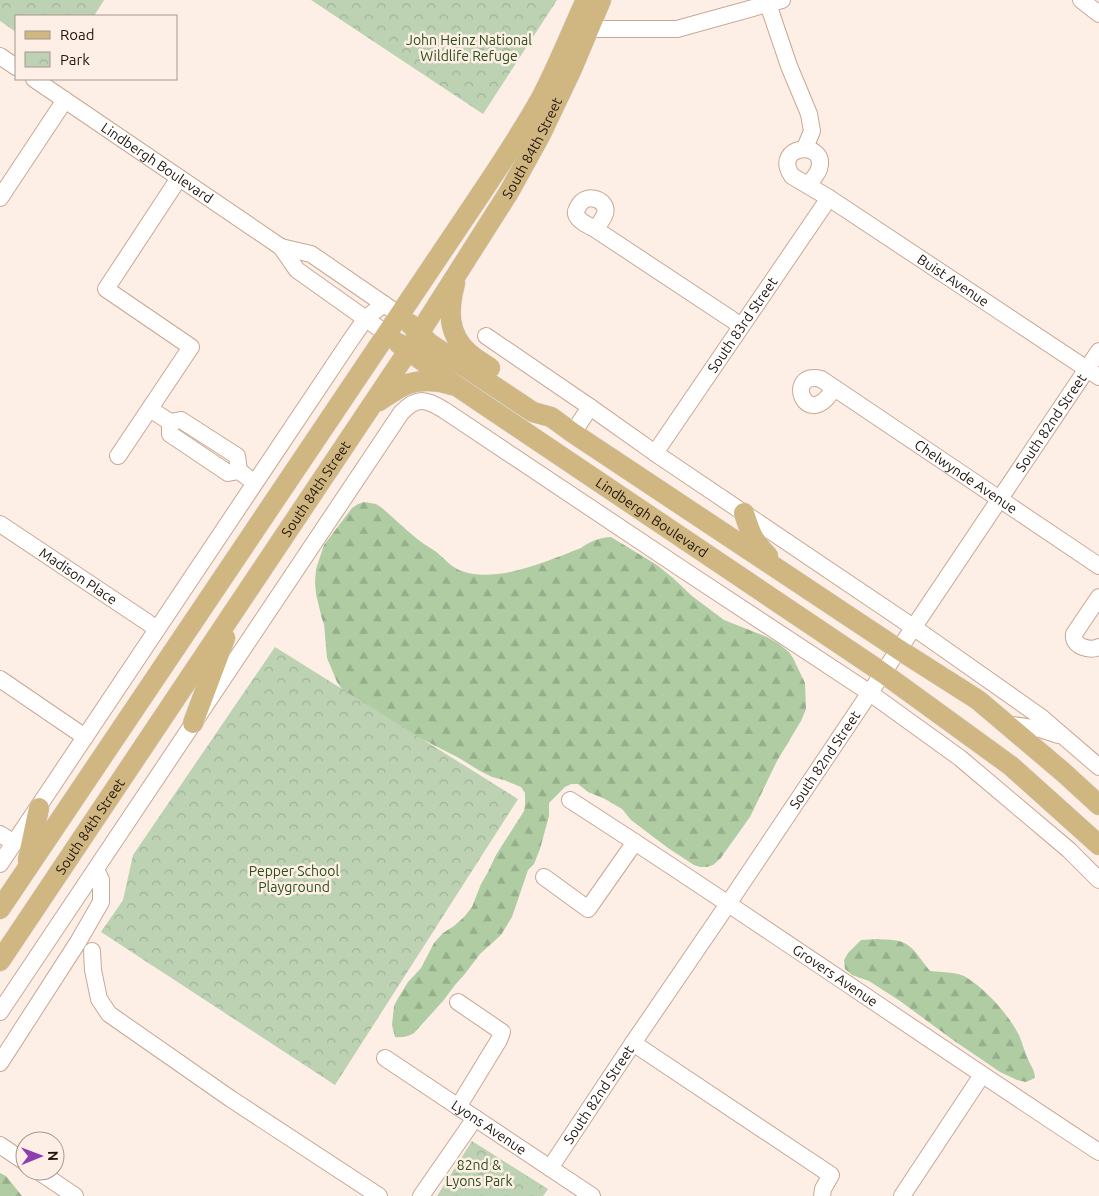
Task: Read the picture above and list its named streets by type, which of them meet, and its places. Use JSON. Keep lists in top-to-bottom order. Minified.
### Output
{"streets":{"main road":["South 84th Street","Lindbergh Boulevard"],"street":["Buist Avenue","South 83rd Street","South 82nd Street","Chelwynde Avenue","Madison Place","Grovers Avenue","Lyons Avenue"]},"crossings":[["South 84th Street","Lindbergh Boulevard"],["South 84th Street","Madison Place"],["Lindbergh Boulevard","South 82nd Street"],["Buist Avenue","South 83rd Street"],["Buist Avenue","South 82nd Street"],["South 82nd Street","Chelwynde Avenue"],["South 82nd Street","Grovers Avenue"],["South 82nd Street","Lyons Avenue"]],"parks":["John Heinz National Wildlife Refuge","Pepper School Playground","82nd & Lyons Park"],"legend":["Road","Park"],"north":"right"}
